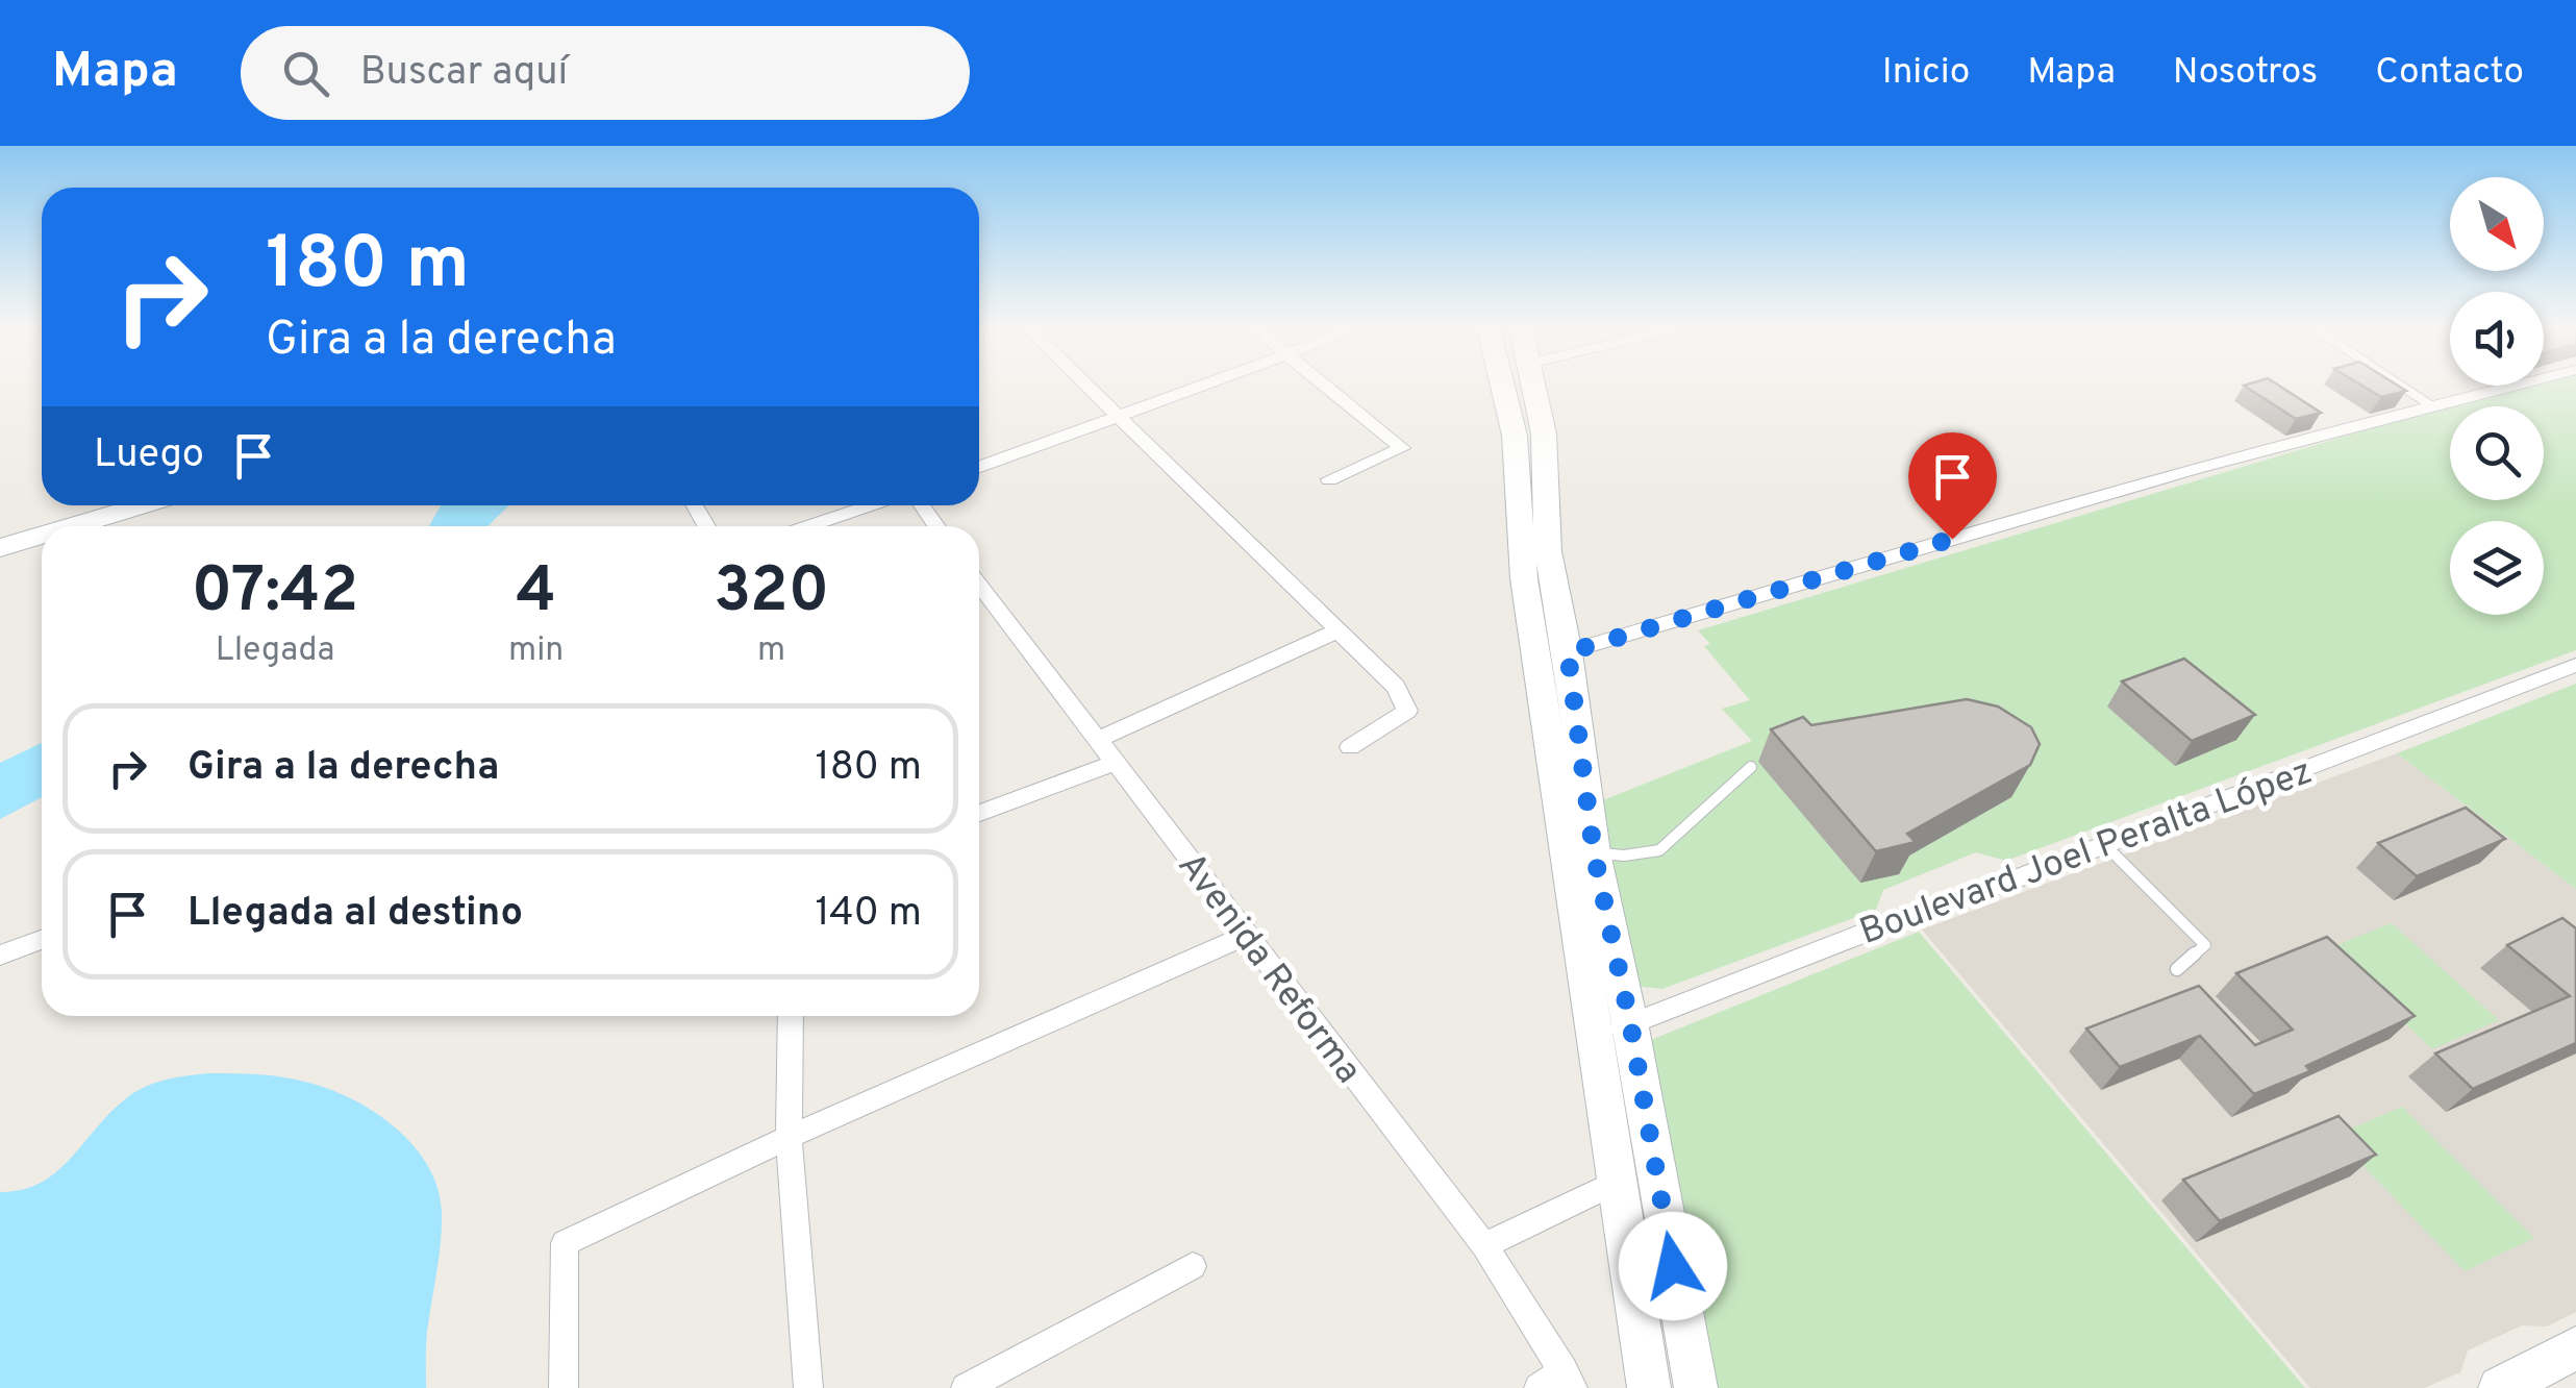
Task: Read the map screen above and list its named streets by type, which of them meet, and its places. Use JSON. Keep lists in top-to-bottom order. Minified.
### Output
{"streets":{"street":["Boulevard Joel Peralta López","Avenida Reforma"]},"north":"bottom right","page":{"header":"Mapa","search":"Buscar aquí","nav":["Inicio","Mapa","Nosotros","Contacto"],"turn":["180 m","Gira a la derecha"],"then":"Luego","eta":["07:42","Llegada","4","min","320","m"],"list":[{"name":"Gira a la derecha","value":"180 m"},{"name":"Llegada al destino","value":"140 m"}]}}
